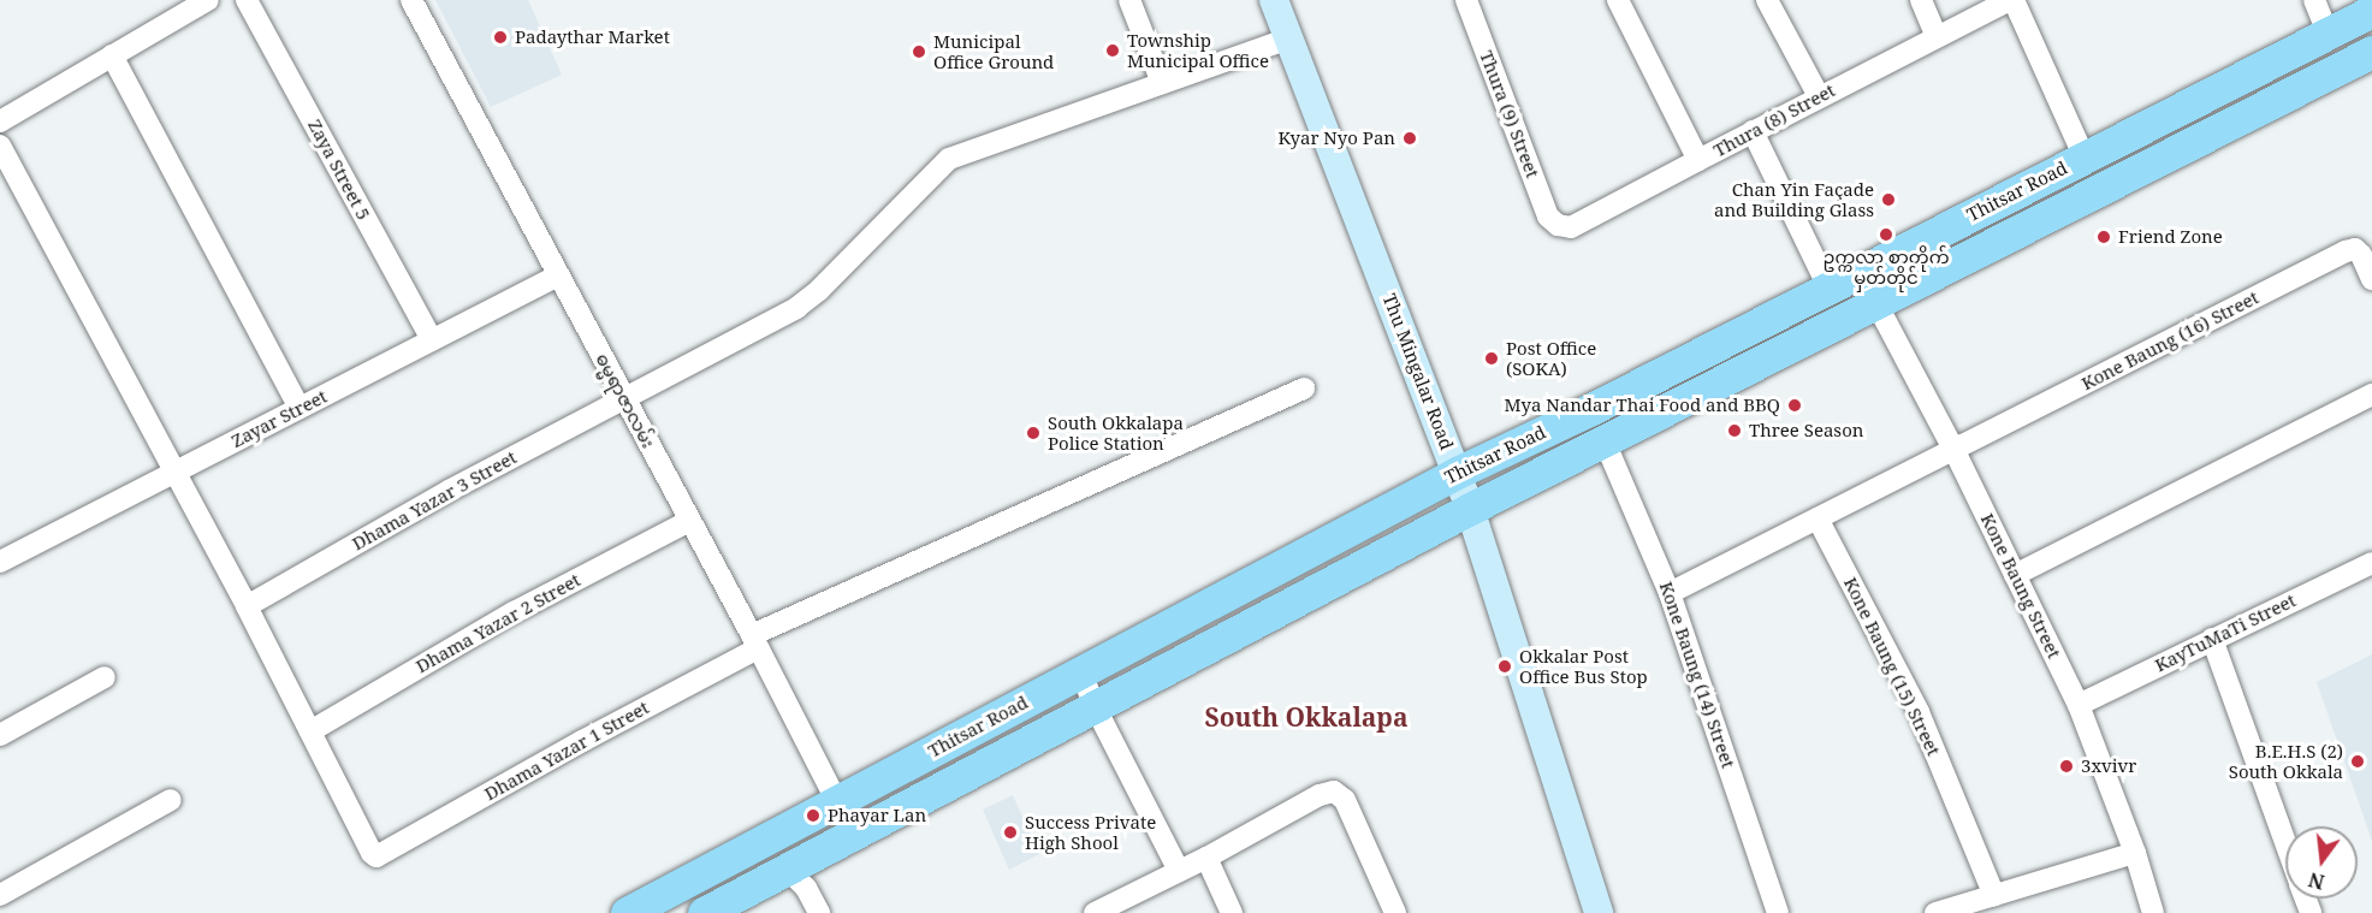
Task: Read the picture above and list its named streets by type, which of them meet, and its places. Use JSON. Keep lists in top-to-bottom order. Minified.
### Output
{"streets":{"main road":["Thitsar Road","Thu Mingalar Road"],"street":["Thura (9) Street","Thura (8) Street","Zaya Street 5","Kone Baung (16) Street","ဓမ္မရာဇာလမ်း","Zayar Street","Dhama Yazar 3 Street","Kone Baung Street","Dhama Yazar 2 Street","KayTuMaTi Street","Kone Baung (15) Street","Kone Baung (14) Street","Dhama Yazar 1 Street"]},"crossings":[["Thura (9) Street","Thura (8) Street"],["Zaya Street 5","Zayar Street"],["Thitsar Road","Thu Mingalar Road"],["Thitsar Road","ဓမ္မရာဇာလမ်း"],["Thitsar Road","Kone Baung Street"],["Thitsar Road","Kone Baung (14) Street"],["Kone Baung (16) Street","Kone Baung Street"],["Thu Mingalar Road","Dhama Yazar 3 Street"],["ဓမ္မရာဇာလမ်း","Zayar Street"],["ဓမ္မရာဇာလမ်း","Dhama Yazar 3 Street"],["ဓမ္မရာဇာလမ်း","Dhama Yazar 2 Street"],["ဓမ္မရာဇာလမ်း","Dhama Yazar 1 Street"],["Kone Baung Street","KayTuMaTi Street"],["Dhama Yazar 2 Street","Dhama Yazar 1 Street"]],"districts":["South Okkalapa"],"places":["Padaythar Market","Township Municipal Office","Municipal Office Ground","Kyar Nyo Pan","Chan Yin Façade and Building Glass","ဥက္ကလာ စာတိုက် မှတ်တိုင်","Friend Zone","Post Office (SOKA)","Mya Nandar Thai Food and BBQ","Three Season","South Okkalapa Police Station","Okkalar Post Office Bus Stop","B.E.H.S (2) South Okkala","3xvivr","Phayar Lan","Success Private High Shool"],"north":"bottom"}
